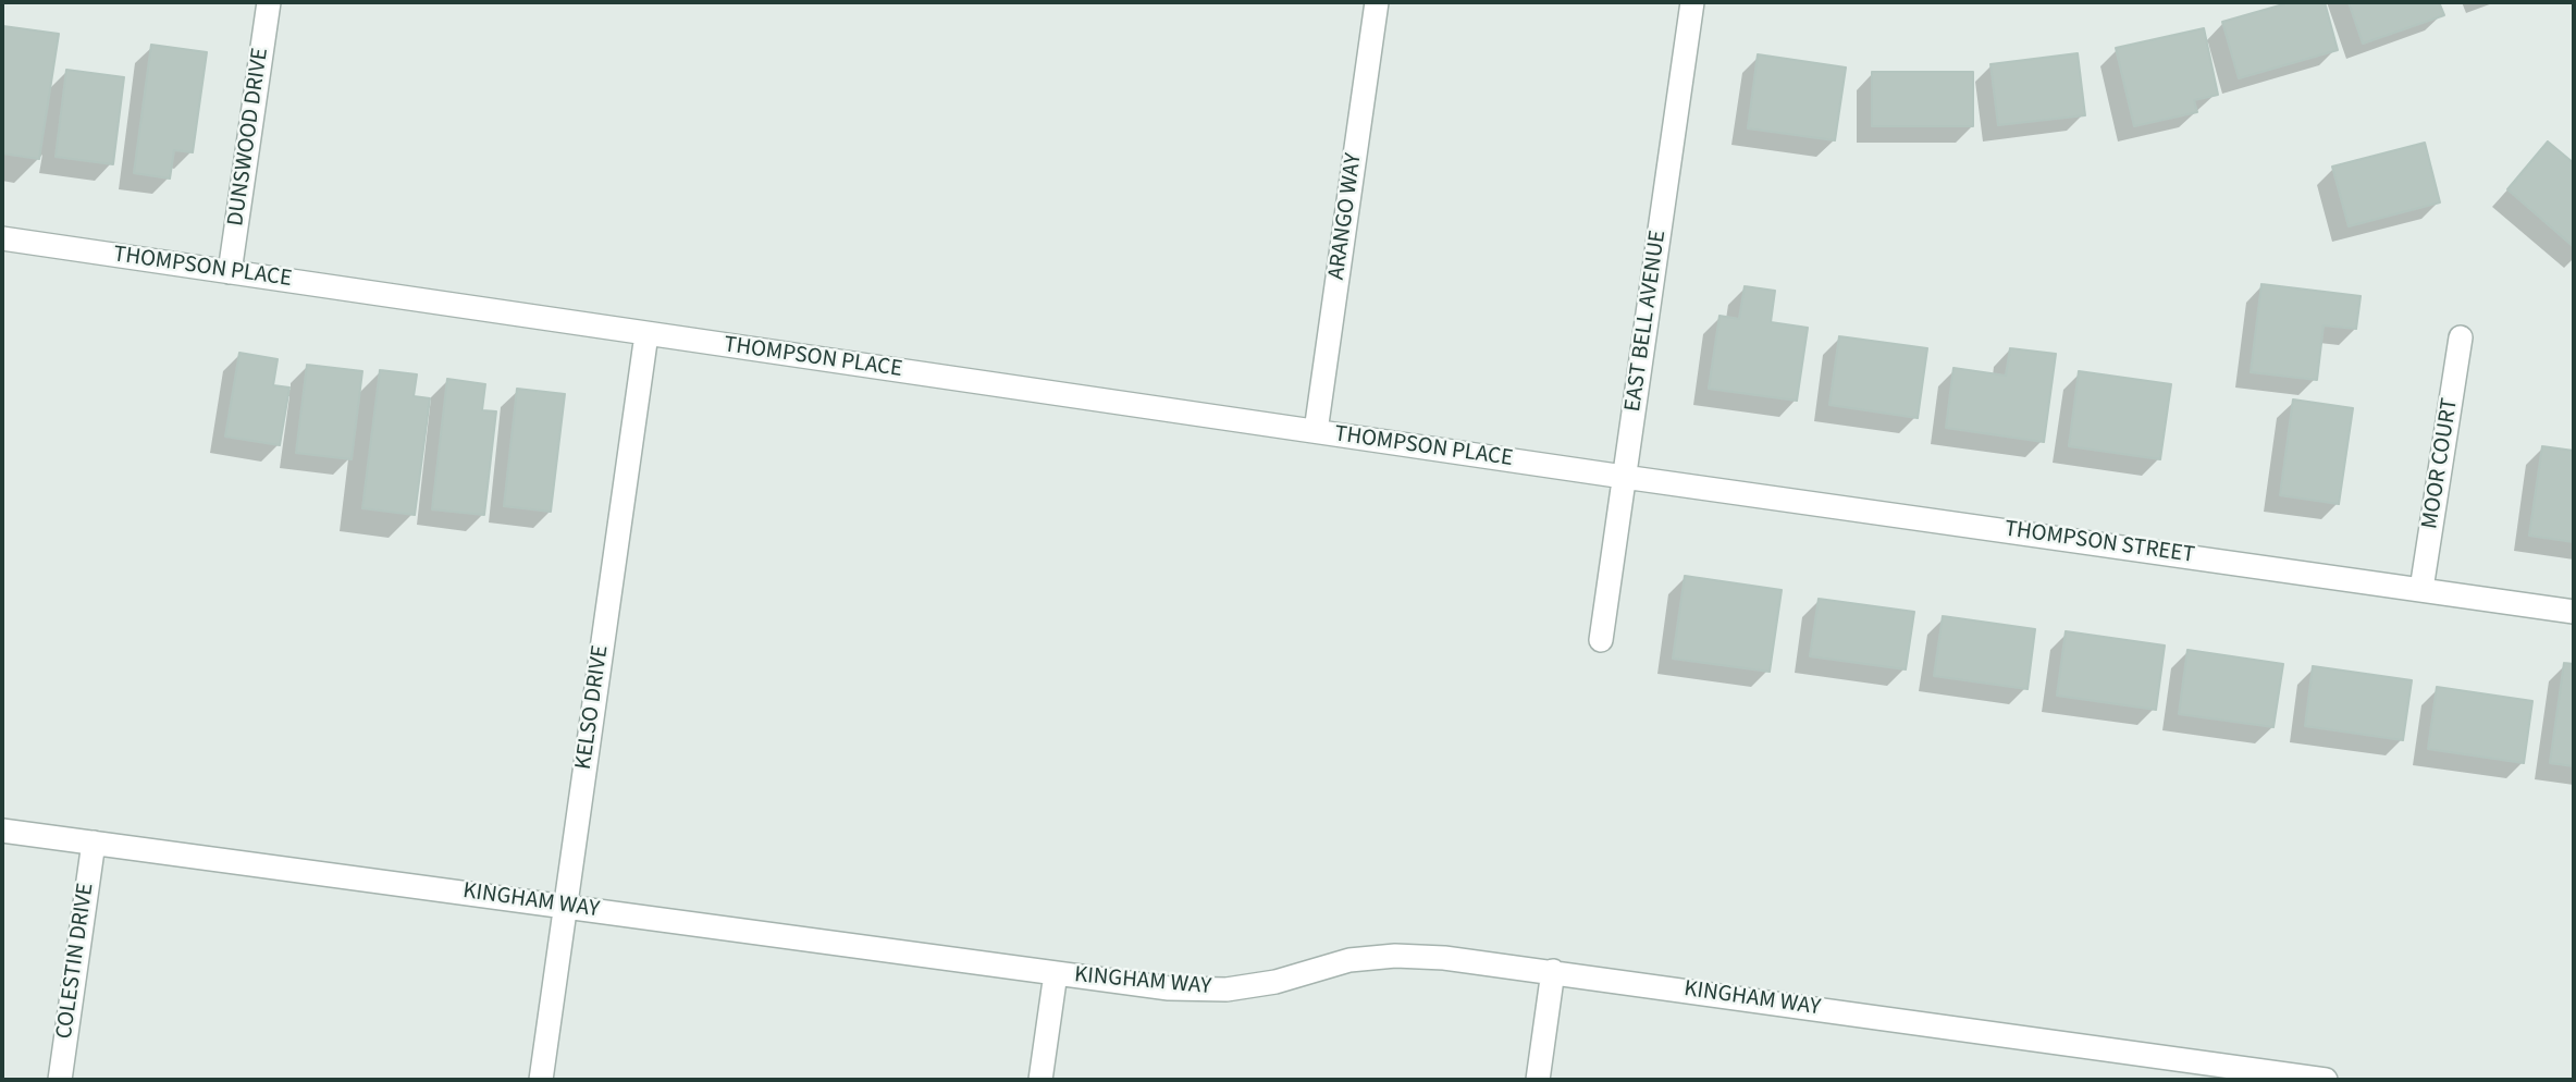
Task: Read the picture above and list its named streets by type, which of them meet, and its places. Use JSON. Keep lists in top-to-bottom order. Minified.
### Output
{"streets":{"street":["DUNSWOOD DRIVE","ARANGO WAY","THOMPSON PLACE","EAST BELL AVENUE","MOOR COURT","THOMPSON STREET","KELSO DRIVE","KINGHAM WAY","COLESTIN DRIVE"]},"crossings":[["DUNSWOOD DRIVE","THOMPSON PLACE"],["ARANGO WAY","THOMPSON PLACE"],["THOMPSON PLACE","EAST BELL AVENUE"],["THOMPSON PLACE","THOMPSON STREET"],["THOMPSON PLACE","KELSO DRIVE"],["EAST BELL AVENUE","THOMPSON STREET"],["MOOR COURT","THOMPSON STREET"],["KELSO DRIVE","KINGHAM WAY"],["KINGHAM WAY","COLESTIN DRIVE"]]}
